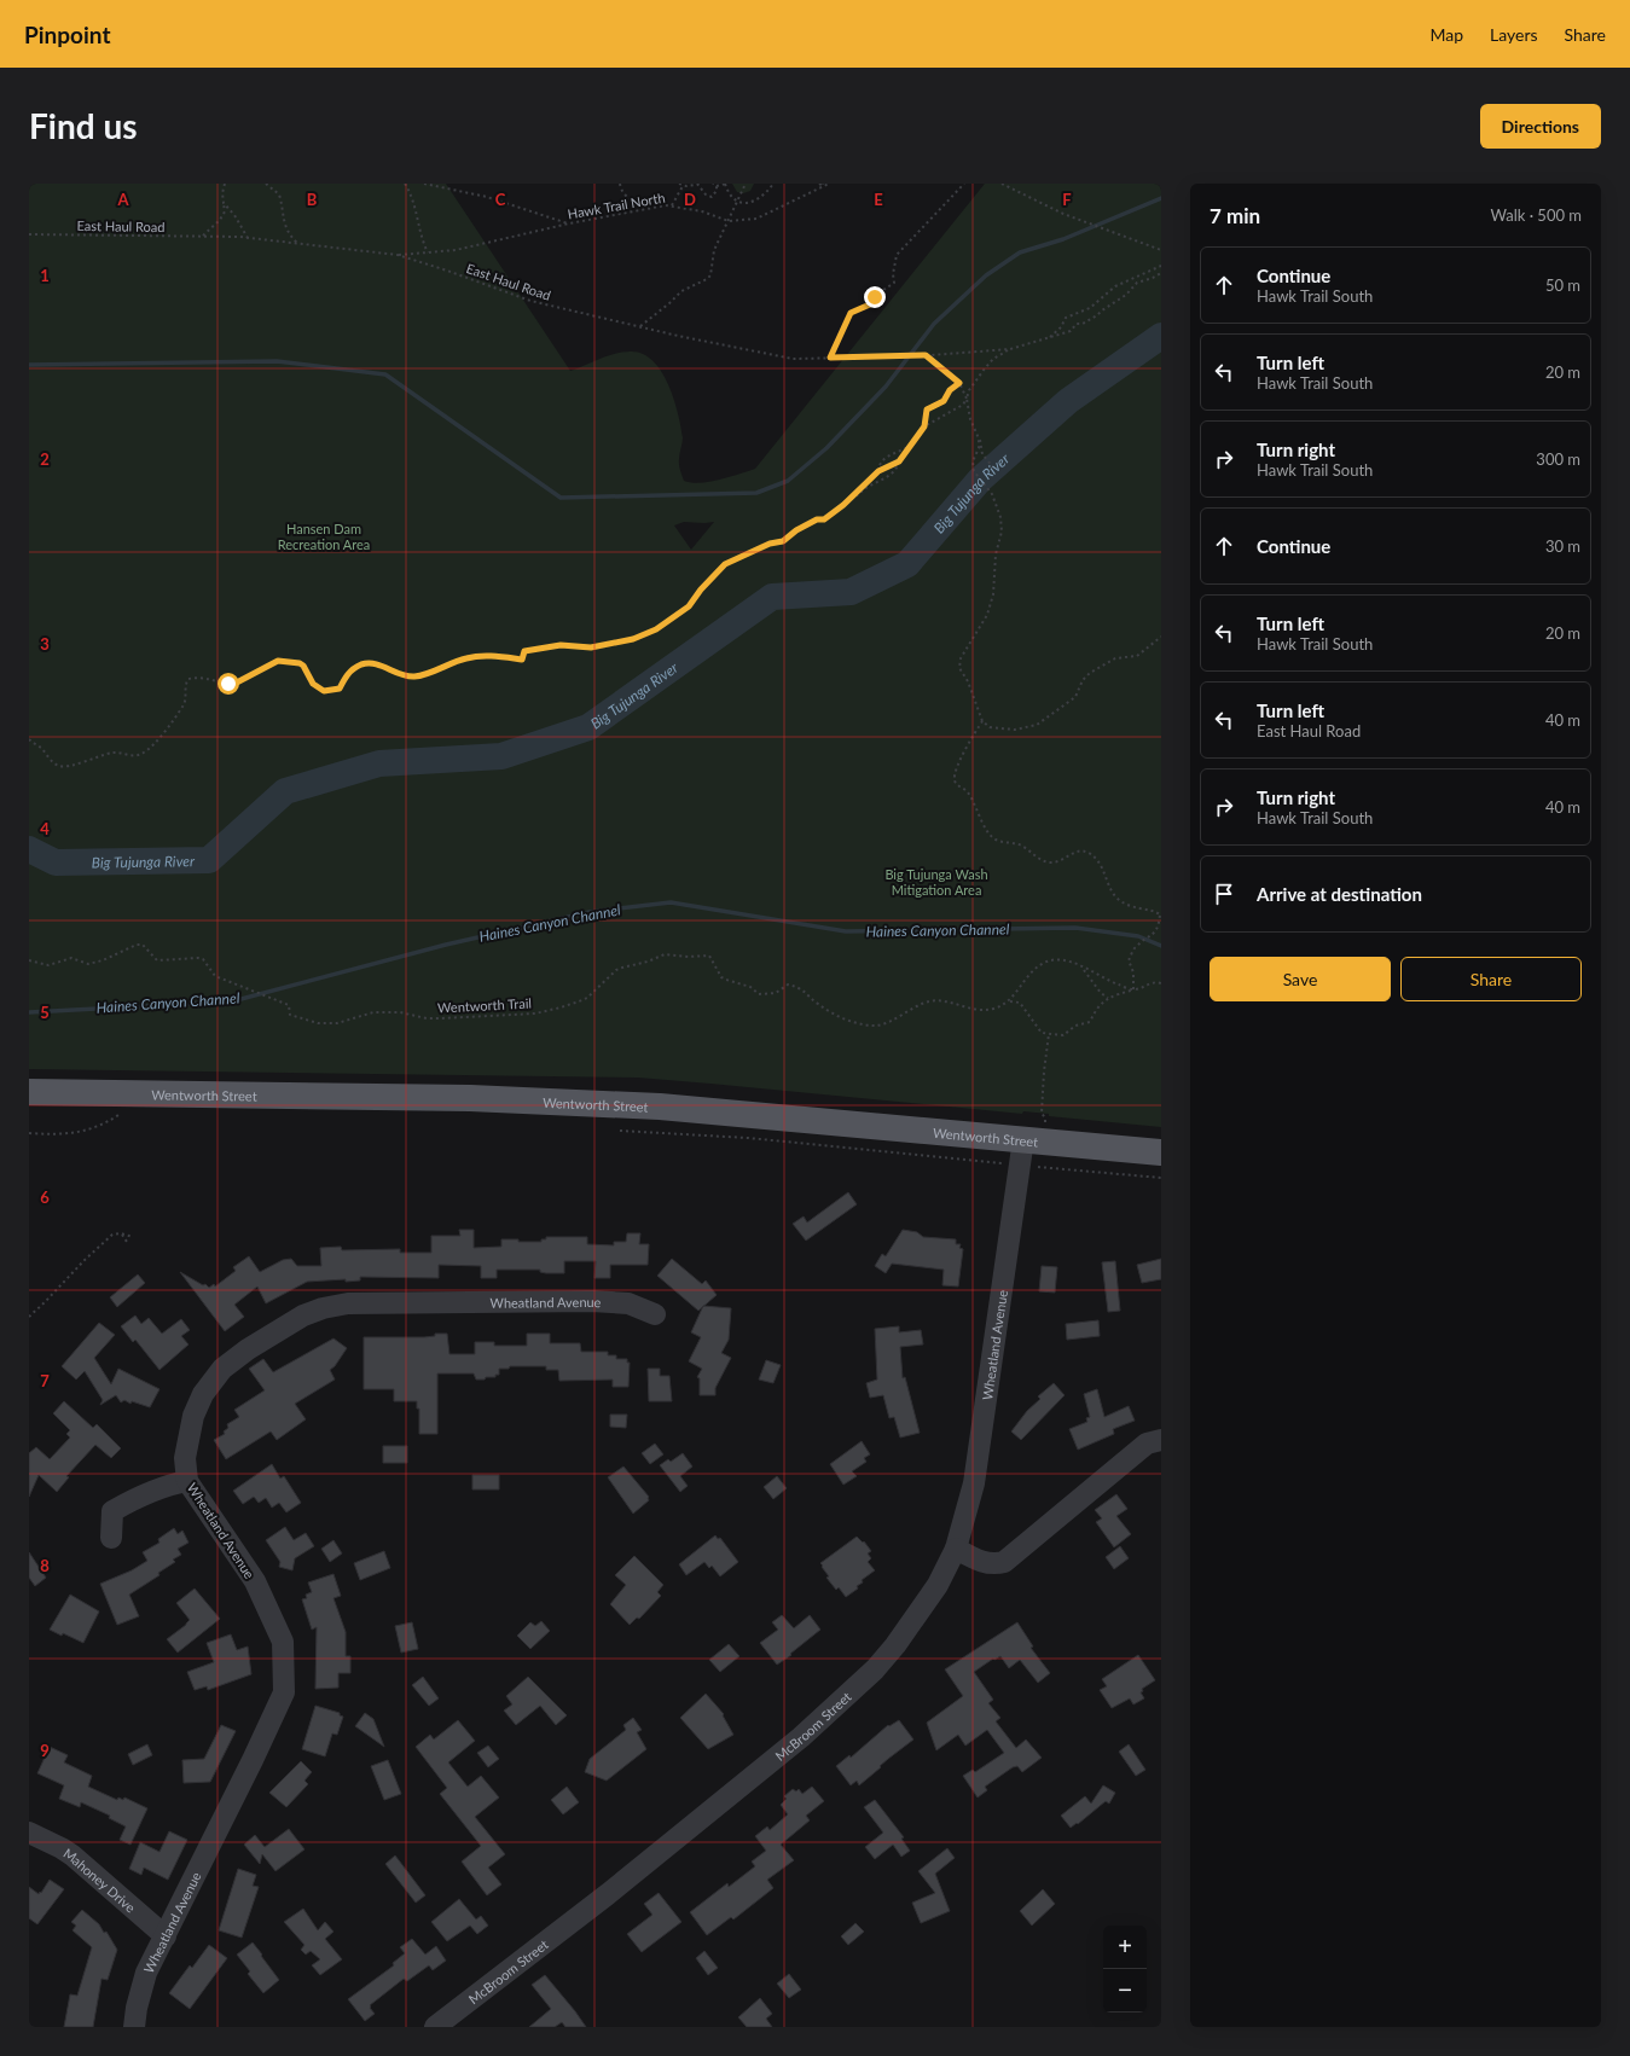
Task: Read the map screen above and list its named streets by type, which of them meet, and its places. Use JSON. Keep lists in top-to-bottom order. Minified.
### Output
{"streets":{"main road":["Wentworth Street"],"street":["Wheatland Avenue","McBroom Street","Mahoney Drive"],"path":["Hawk Trail North","East Haul Road","Wentworth Trail"]},"crossings":[["Hawk Trail North","East Haul Road"],["Wentworth Street","Wheatland Avenue"],["Wheatland Avenue","McBroom Street"],["Wheatland Avenue","Mahoney Drive"]],"water":["Big Tujunga River","Haines Canyon Channel"],"parks":["Hansen Dam Recreation Area","Big Tujunga Wash Mitigation Area"],"page":{"header":"Pinpoint","nav":["Map","Layers","Share"],"buttons":["Directions",["Save","Share"]],"title":"Find us","heading":["7 min","Walk · 500 m"],"list":[["Continue","Hawk Trail South","50 m"],["Turn left","Hawk Trail South","20 m"],["Turn right","Hawk Trail South","300 m"],["Continue","30 m"],["Turn left","Hawk Trail South","20 m"],["Turn left","East Haul Road","40 m"],["Turn right","Hawk Trail South","40 m"],"Arrive at destination"],"map_buttons":["+","−"]},"grid":{"columns":["A","B","C","D","E","F"],"rows":["1","2","3","4","5","6","7","8","9"]}}
